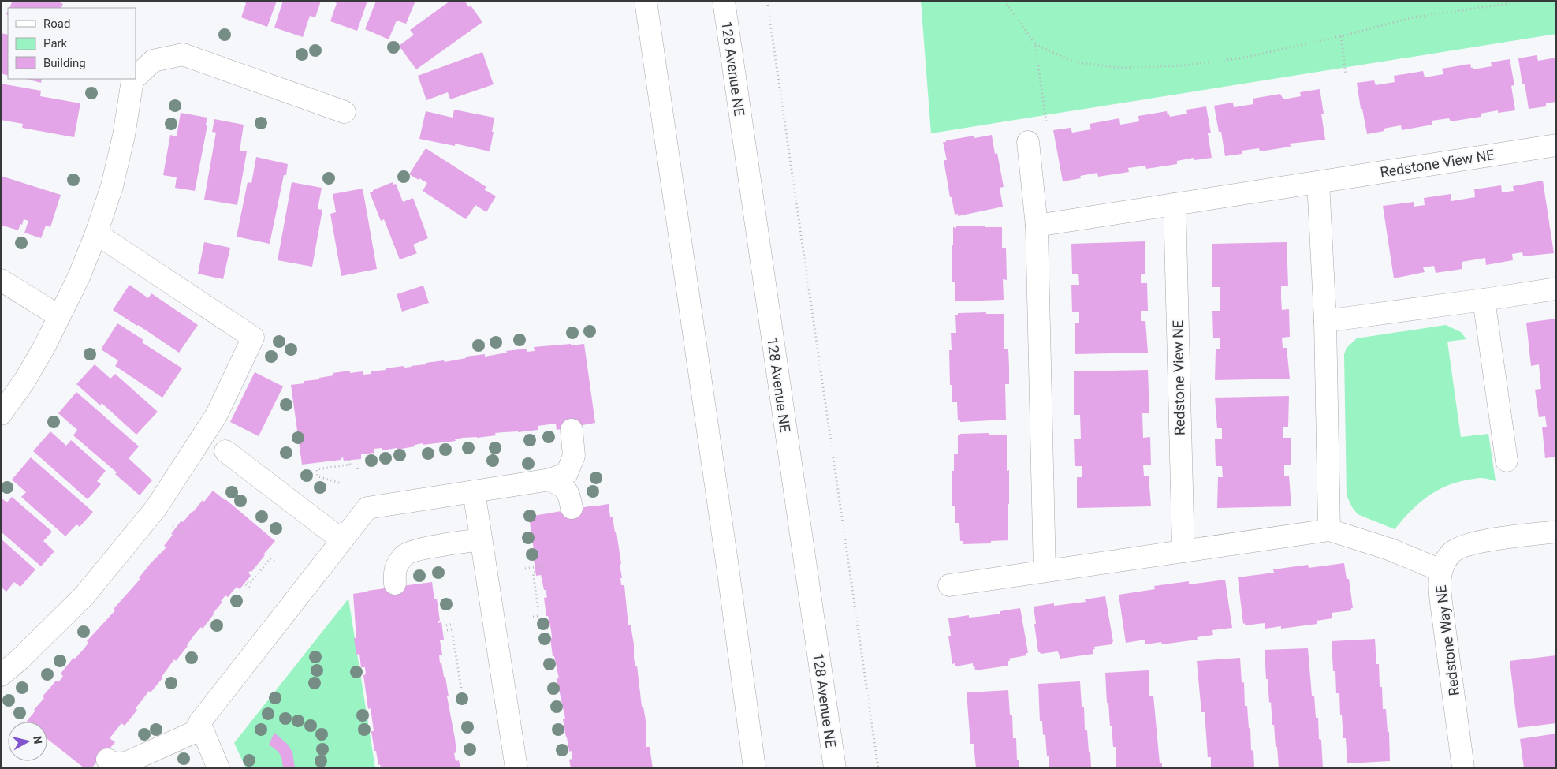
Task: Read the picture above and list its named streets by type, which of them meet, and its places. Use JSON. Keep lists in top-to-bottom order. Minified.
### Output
{"streets":{"main road":["128 Avenue NE","Redstone View NE","Redstone Way NE"]},"legend":["Road","Park","Building"],"north":"right"}
